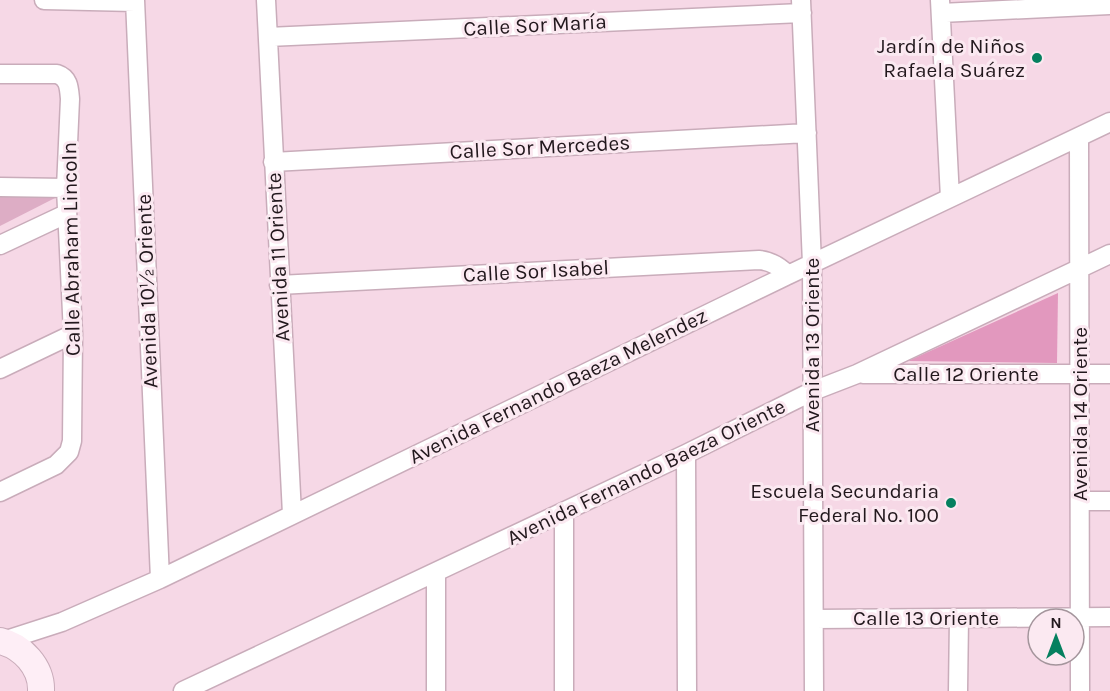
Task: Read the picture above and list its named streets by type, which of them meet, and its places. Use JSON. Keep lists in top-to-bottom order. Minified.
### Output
{"streets":{"street":["Calle Sor María","Calle Sor Mercedes","Calle Abraham Lincoln","Avenida 11 Oriente","Calle Sor Isabel","Avenida 10½ Oriente","Avenida 13 Oriente","Calle 12 Oriente","Avenida Fernando Baeza Melendez","Avenida 14 Oriente","Avenida Fernando Baeza Oriente","Calle 13 Oriente"]},"crossings":[["Calle Sor María","Avenida 11 Oriente"],["Calle Sor María","Avenida 13 Oriente"],["Calle Sor Mercedes","Avenida 11 Oriente"],["Calle Sor Mercedes","Avenida 13 Oriente"],["Avenida 11 Oriente","Calle Sor Isabel"],["Avenida 11 Oriente","Avenida Fernando Baeza Melendez"],["Calle Sor Isabel","Avenida Fernando Baeza Melendez"],["Avenida 10½ Oriente","Avenida Fernando Baeza Melendez"],["Avenida 13 Oriente","Avenida Fernando Baeza Melendez"],["Avenida 13 Oriente","Avenida Fernando Baeza Oriente"],["Avenida 13 Oriente","Calle 13 Oriente"],["Calle 12 Oriente","Avenida 14 Oriente"],["Calle 12 Oriente","Avenida Fernando Baeza Oriente"],["Avenida Fernando Baeza Melendez","Avenida 14 Oriente"],["Avenida 14 Oriente","Avenida Fernando Baeza Oriente"]],"places":["Jardín de Niños Rafaela Suárez","Escuela Secundaria Federal No. 100"],"north":"top"}
